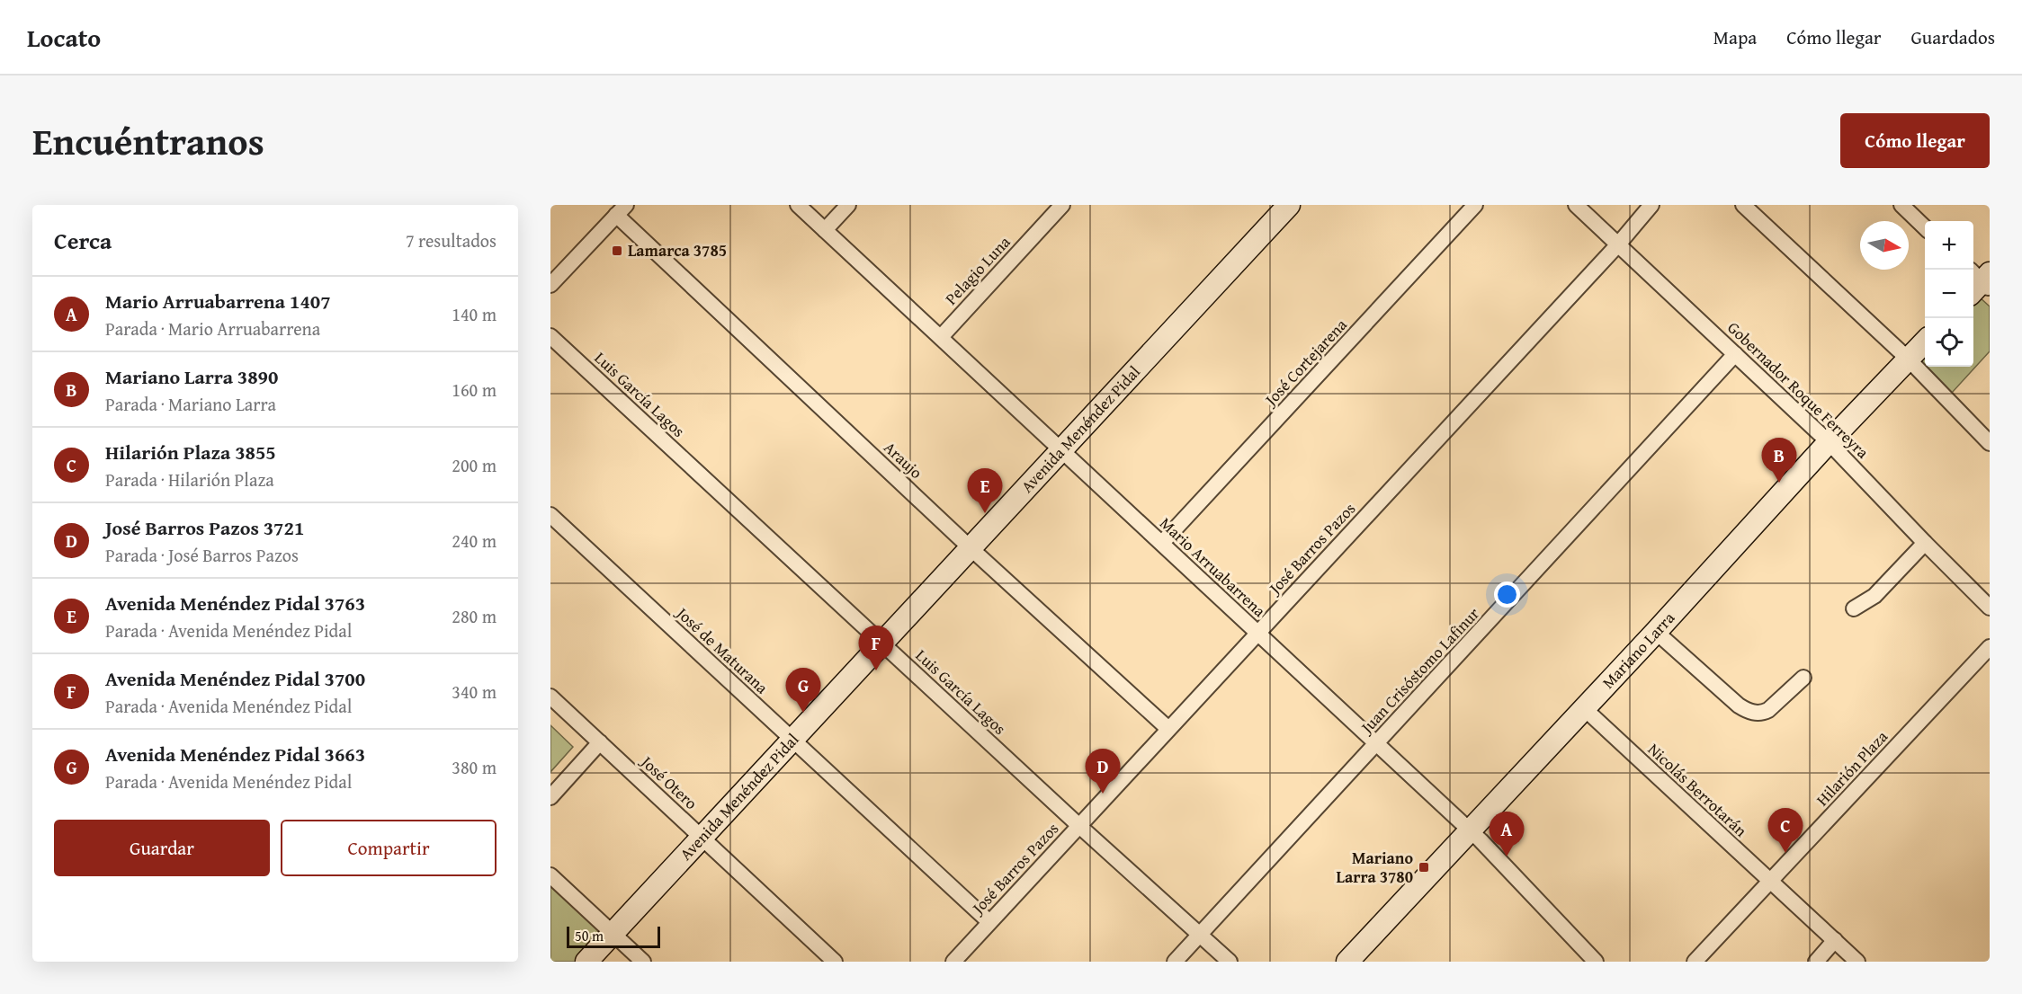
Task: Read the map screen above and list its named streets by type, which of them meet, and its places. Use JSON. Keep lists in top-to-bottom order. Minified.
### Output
{"streets":{"main road":["Avenida Menéndez Pidal","Mariano Larra"],"street":["Pelagio Luna","José Cortejarena","Gobernador Roque Ferreyra","Luis García Lagos","Araujo","José Barros Pazos","Mario Arruabarrena","José de Maturana","Juan Crisóstomo Lafinur","Hilarión Plaza","José Otero","Nicolás Berrotarán"]},"crossings":[["Pelagio Luna","Mario Arruabarrena"],["José Cortejarena","Mario Arruabarrena"],["Gobernador Roque Ferreyra","José Barros Pazos"],["Gobernador Roque Ferreyra","Mariano Larra"],["Gobernador Roque Ferreyra","Juan Crisóstomo Lafinur"],["Luis García Lagos","Avenida Menéndez Pidal"],["Luis García Lagos","José Barros Pazos"],["Luis García Lagos","Juan Crisóstomo Lafinur"],["Avenida Menéndez Pidal","Araujo"],["Avenida Menéndez Pidal","Mario Arruabarrena"],["Avenida Menéndez Pidal","José de Maturana"],["Avenida Menéndez Pidal","José Otero"],["Araujo","José Barros Pazos"],["José Barros Pazos","Mario Arruabarrena"],["José Barros Pazos","José de Maturana"],["Mario Arruabarrena","Mariano Larra"],["Mario Arruabarrena","Juan Crisóstomo Lafinur"],["Mariano Larra","Nicolás Berrotarán"],["Hilarión Plaza","Nicolás Berrotarán"]],"places":{"transit":["Lamarca 3785","Mariano Larra 3780"]},"scale_bar":"50 m","north":"right","page":{"header":"Locato","nav":["Mapa","Cómo llegar","Guardados"],"title":"Encuéntranos","buttons":["Cómo llegar",["Guardar","Compartir"]],"heading":["Cerca","7 resultados"],"map_buttons":["+","−"],"list":[{"mark":"A","name":"Mario Arruabarrena 1407","note":"Parada · Mario Arruabarrena","value":"140 m"},{"mark":"B","name":"Mariano Larra 3890","note":"Parada · Mariano Larra","value":"160 m"},{"mark":"C","name":"Hilarión Plaza 3855","note":"Parada · Hilarión Plaza","value":"200 m"},{"mark":"D","name":"José Barros Pazos 3721","note":"Parada · José Barros Pazos","value":"240 m"},{"mark":"E","name":"Avenida Menéndez Pidal 3763","note":"Parada · Avenida Menéndez Pidal","value":"280 m"},{"mark":"F","name":"Avenida Menéndez Pidal 3700","note":"Parada · Avenida Menéndez Pidal","value":"340 m"},{"mark":"G","name":"Avenida Menéndez Pidal 3663","note":"Parada · Avenida Menéndez Pidal","value":"380 m"}],"pins":["B","E","F","G","D","C","A"],"scale":"50 m"}}
